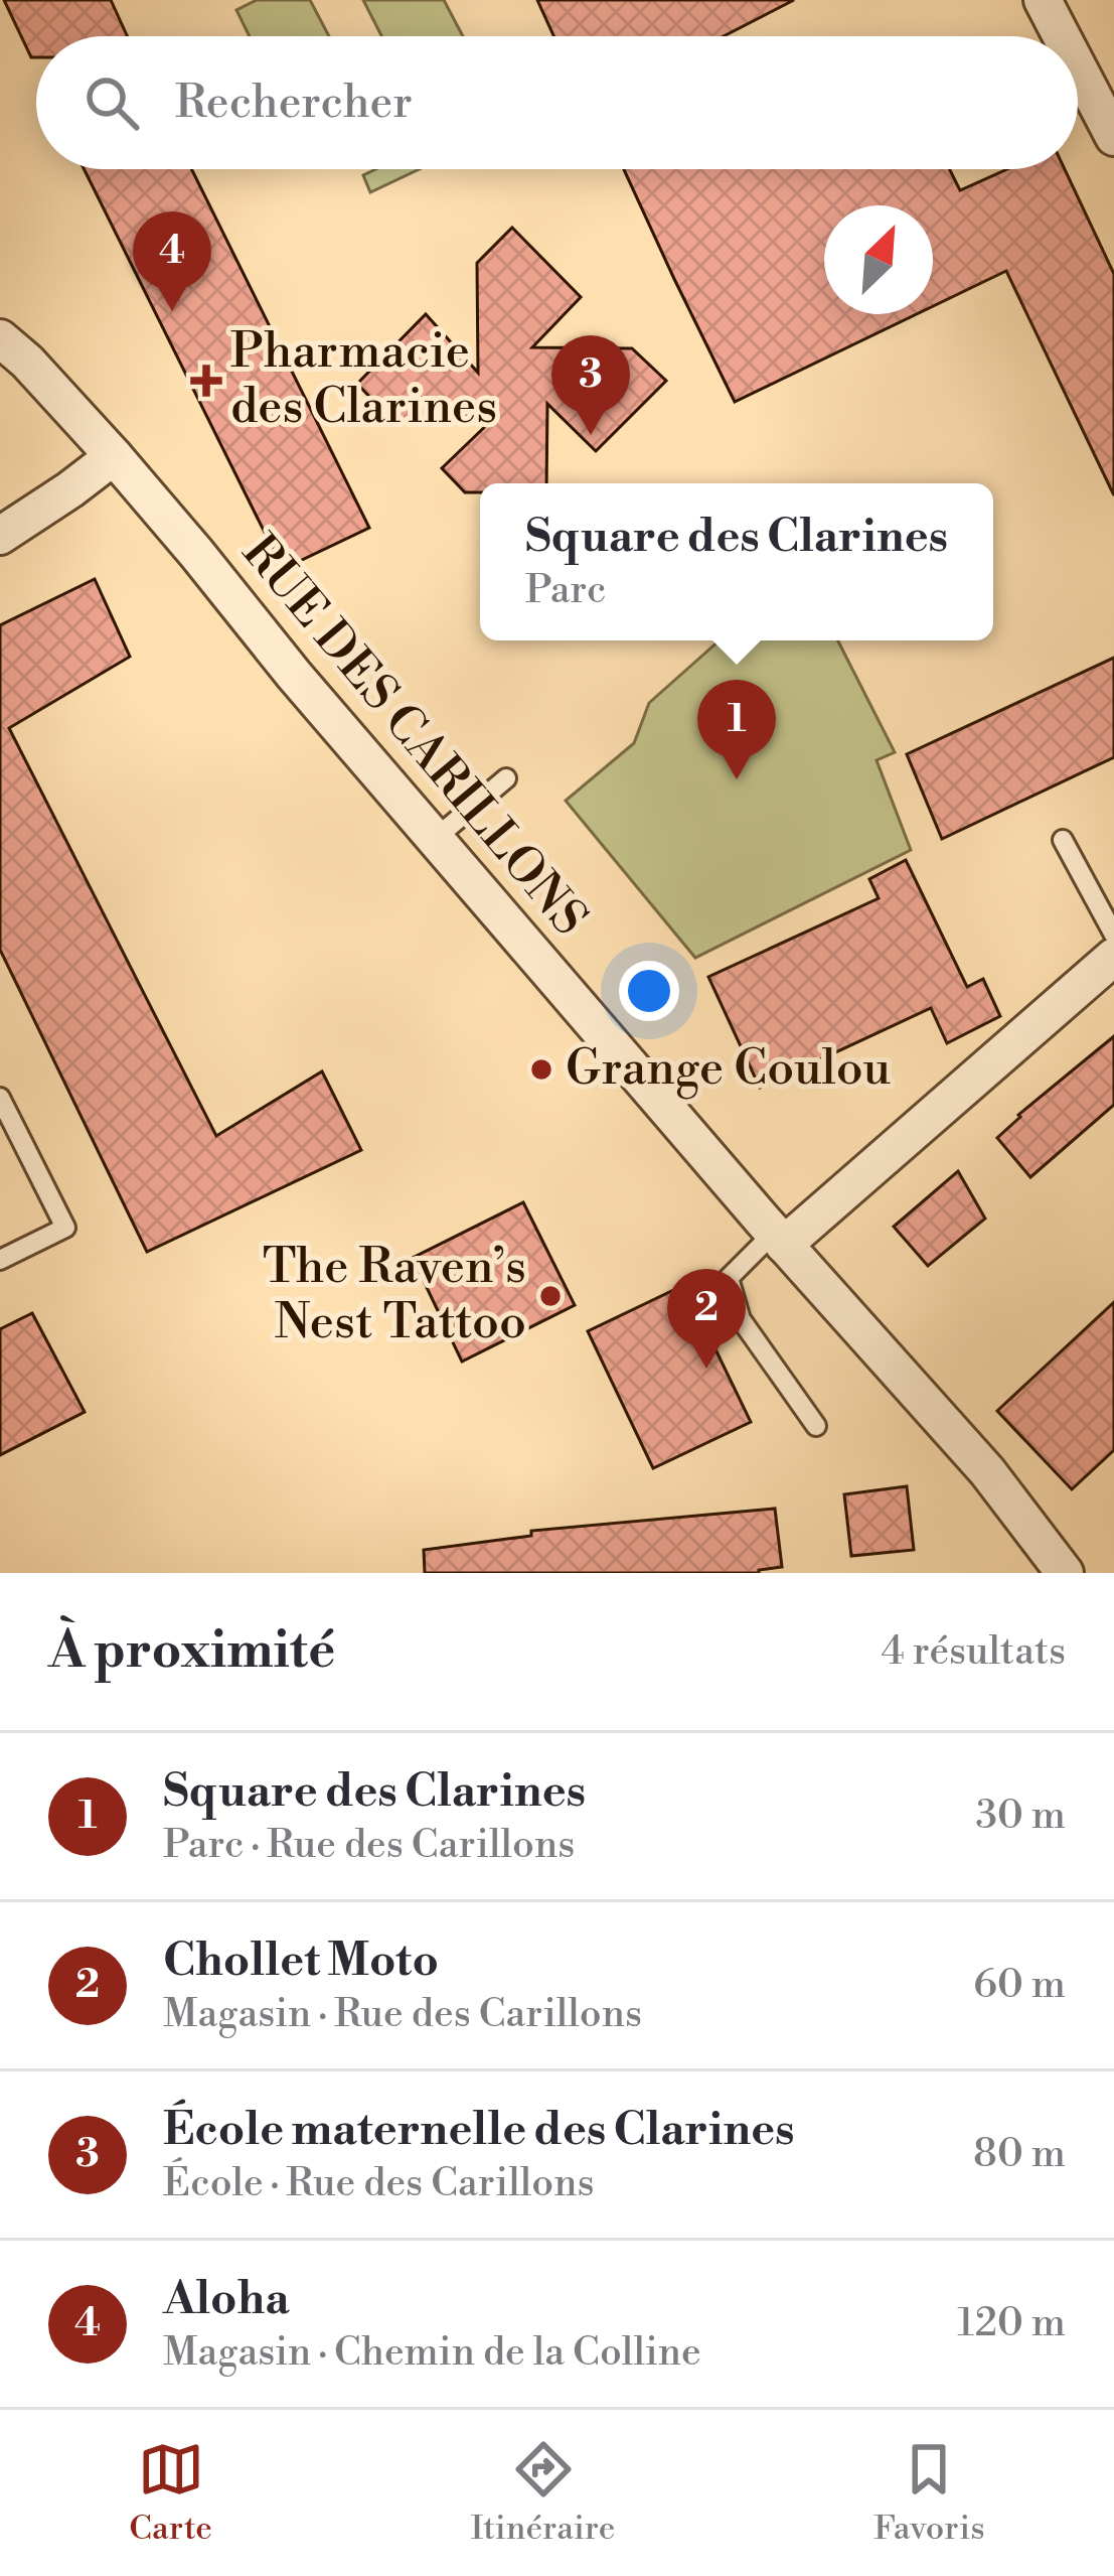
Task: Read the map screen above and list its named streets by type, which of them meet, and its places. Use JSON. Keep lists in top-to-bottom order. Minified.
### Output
{"streets":{"street":["RUE DES CARILLONS"]},"places":{"health":["Pharmacie des Clarines"],"other":["Grange Coulou","The Raven’s Nest Tattoo"]},"north":"top right","page":{"search":"Rechercher","pins":["4","3","1","2"],"popup":["Square des Clarines","Parc"],"heading":["À proximité","4 résultats"],"list":[{"mark":"1","name":"Square des Clarines","note":"Parc · Rue des Carillons","value":"30 m"},{"mark":"2","name":"Chollet Moto","note":"Magasin · Rue des Carillons","value":"60 m"},{"mark":"3","name":"École maternelle des Clarines","note":"École · Rue des Carillons","value":"80 m"},{"mark":"4","name":"Aloha","note":"Magasin · Chemin de la Colline","value":"120 m"}],"nav":["Carte","Itinéraire","Favoris"]}}
